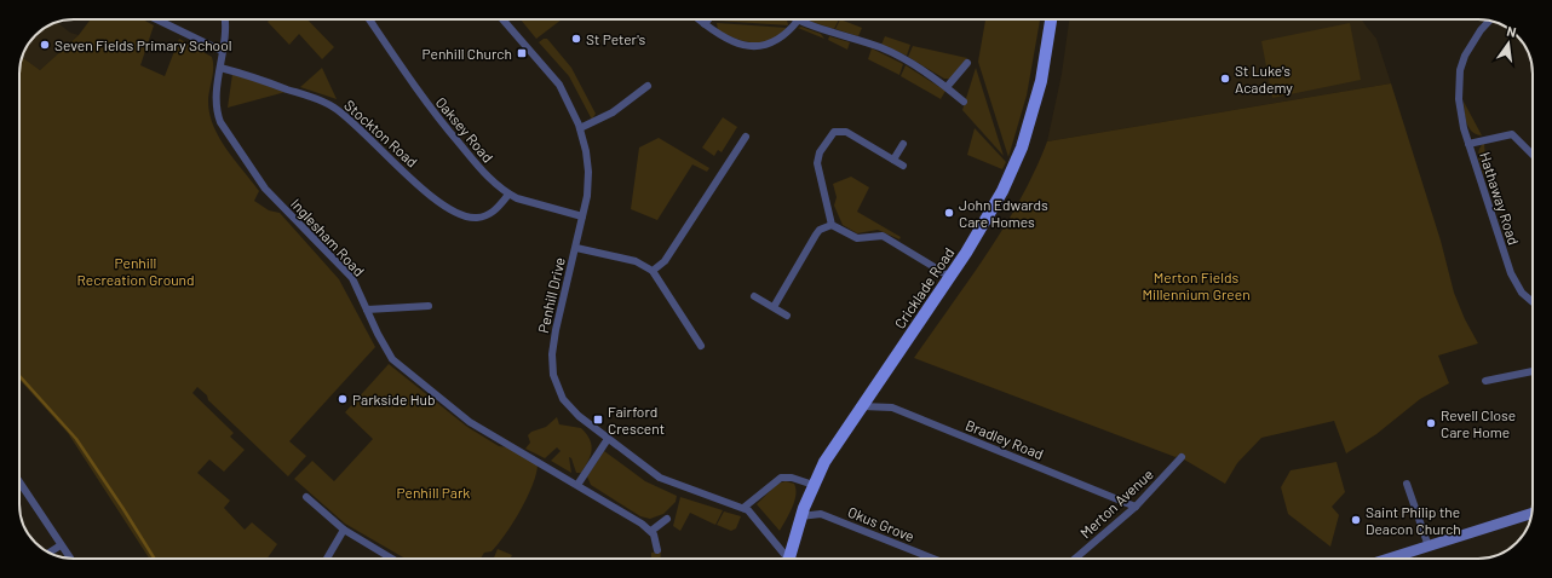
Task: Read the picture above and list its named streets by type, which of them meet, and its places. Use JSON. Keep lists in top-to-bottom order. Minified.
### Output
{"streets":{"main road":["Cricklade Road"],"street":["Oaksey Road","Stockton Road","Hathaway Road","Inglesham Road","Penhill Drive","Bradley Road","Merton Avenue","Okus Grove"]},"crossings":[["Oaksey Road","Stockton Road"],["Oaksey Road","Penhill Drive"],["Stockton Road","Inglesham Road"],["Cricklade Road","Bradley Road"],["Cricklade Road","Okus Grove"],["Bradley Road","Merton Avenue"]],"parks":["Penhill Recreation Ground","Merton Fields Millennium Green","Penhill Park"],"places":{"other":["St Peter's","Seven Fields Primary School","St Luke's Academy","John Edwards Care Homes","Parkside Hub","Revell Close Care Home","Saint Philip the Deacon Church"],"transit":["Penhill Church","Fairford Crescent"]},"north":"top"}
